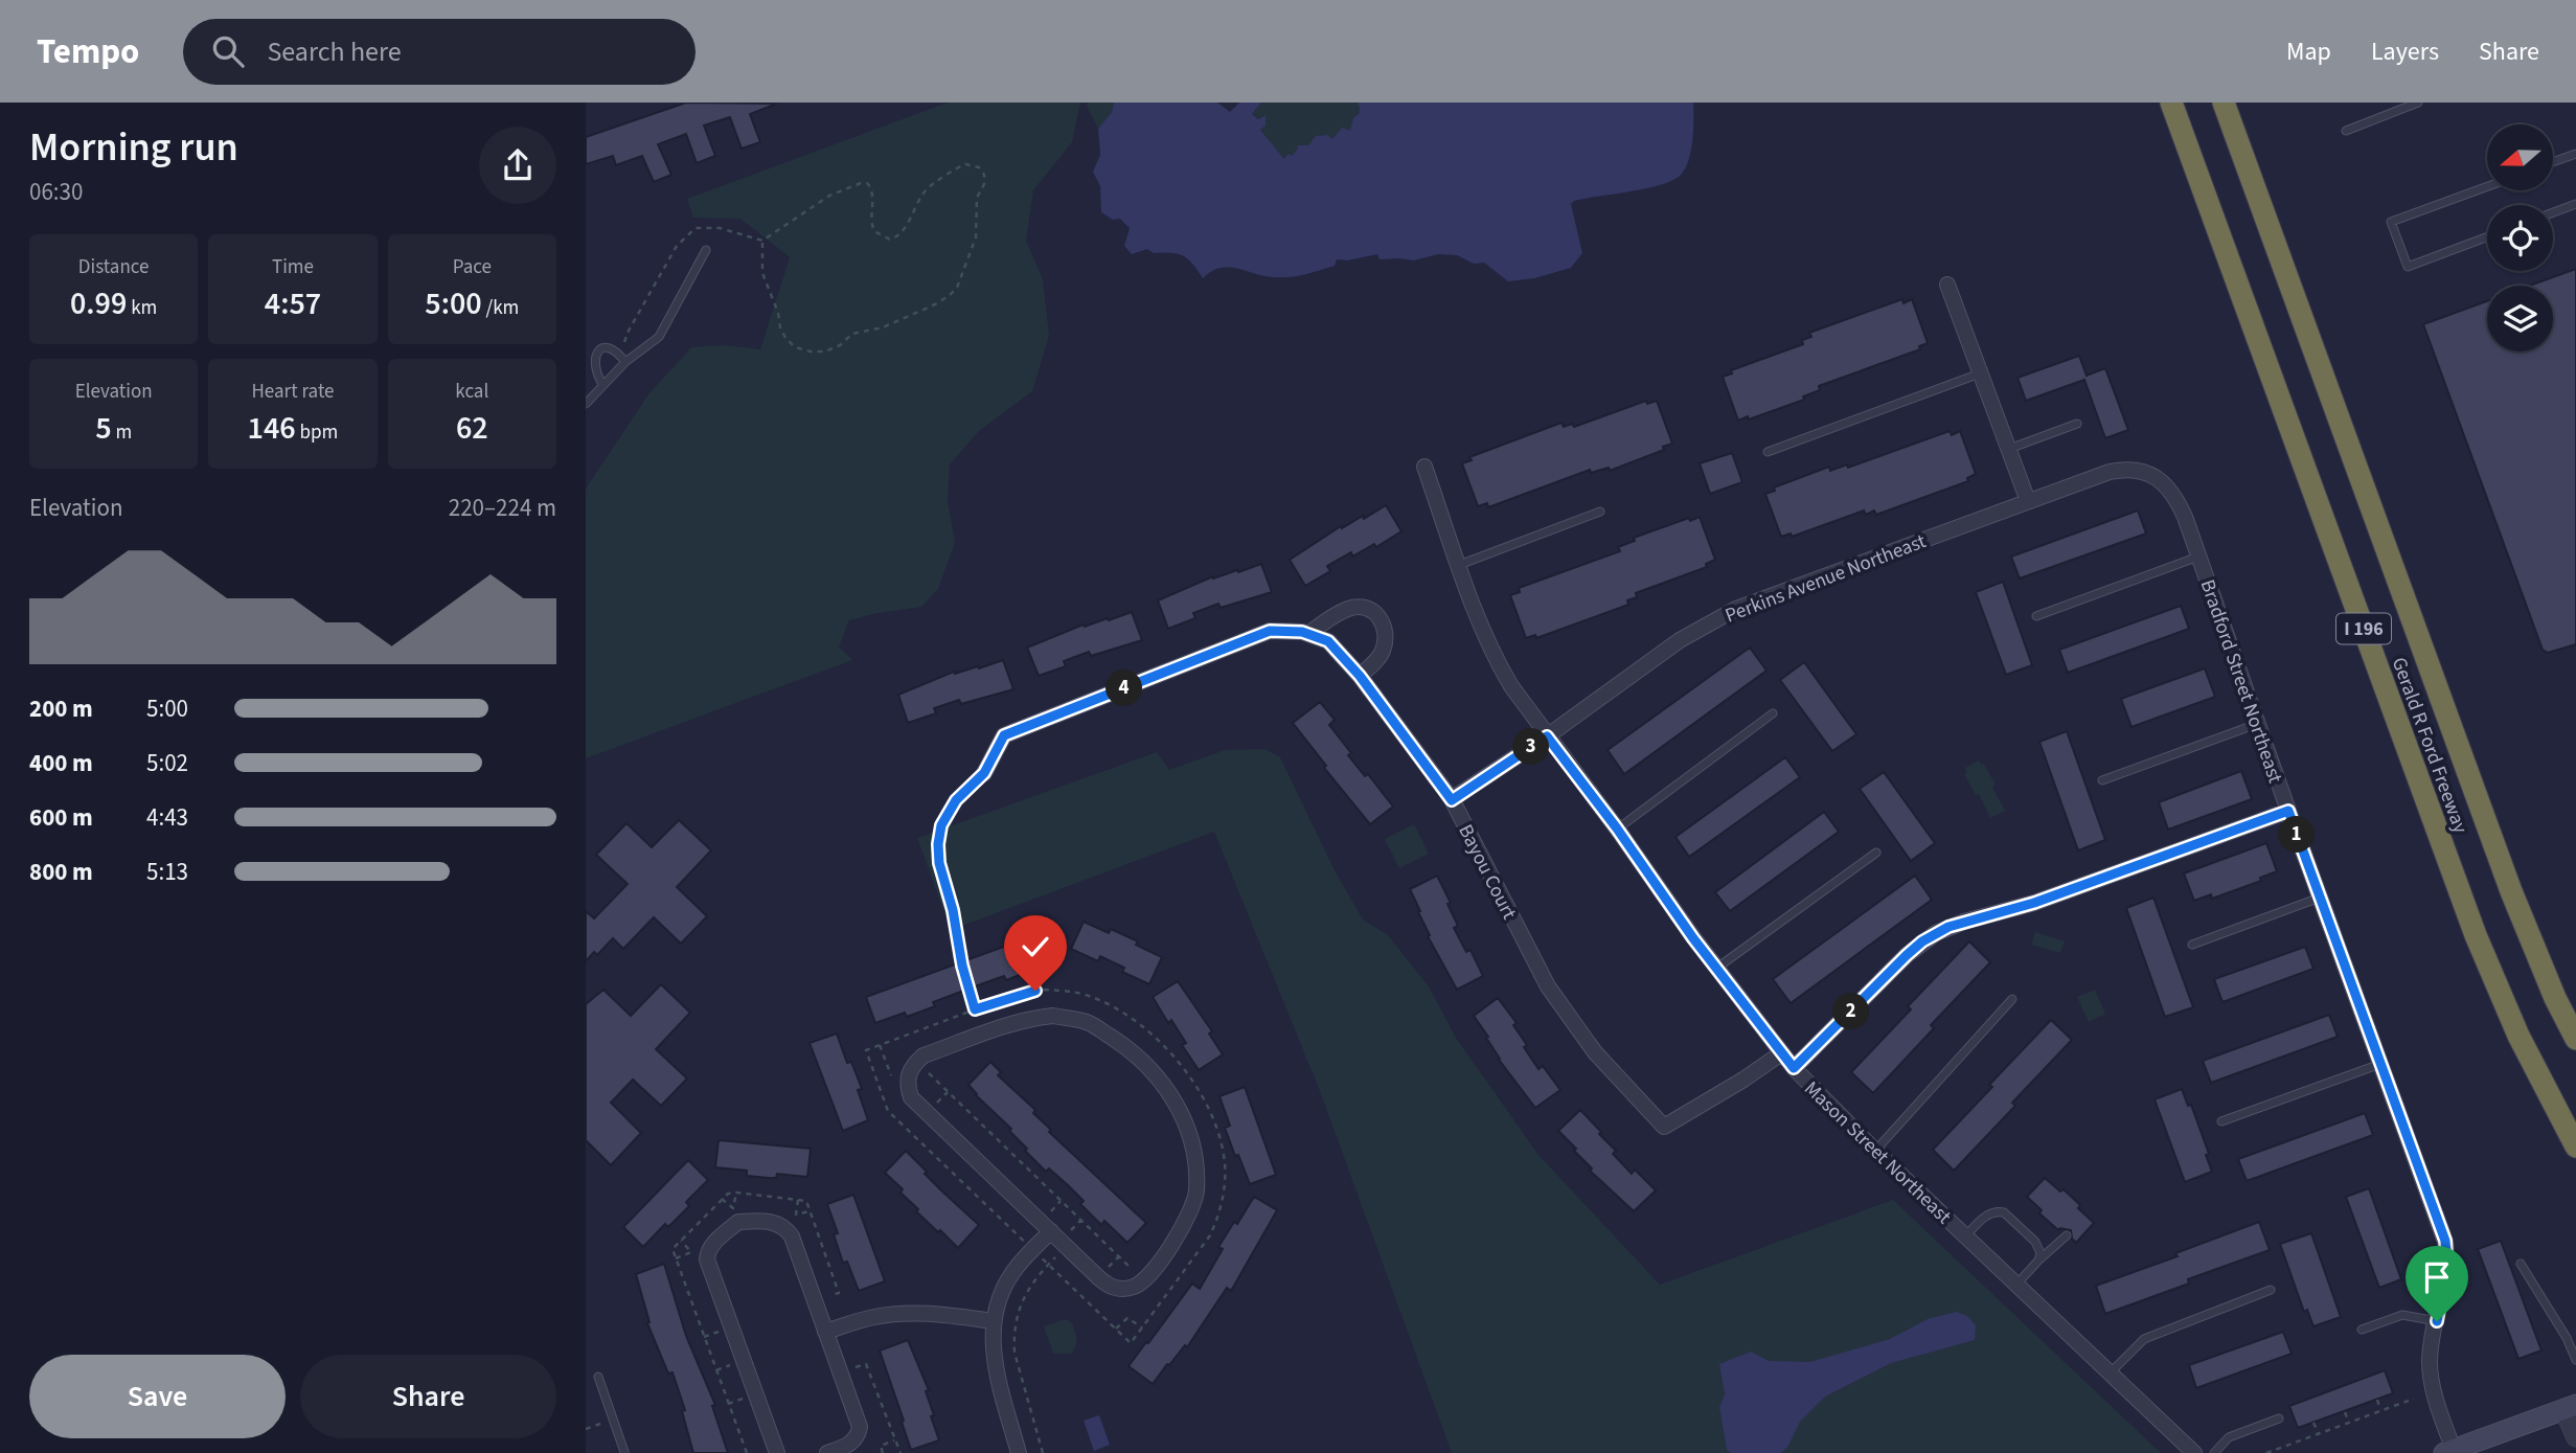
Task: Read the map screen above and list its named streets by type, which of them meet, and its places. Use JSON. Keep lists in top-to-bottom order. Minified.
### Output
{"streets":{"highway":["I 196","Gerald R Ford Freeway"],"street":["Perkins Avenue Northeast","Bradford Street Northeast","Bayou Court","Mason Street Northeast"]},"crossings":[["Perkins Avenue Northeast","Bradford Street Northeast"],["Perkins Avenue Northeast","Bayou Court"],["Perkins Avenue Northeast","Mason Street Northeast"],["Bayou Court","Mason Street Northeast"]],"north":"left","page":{"header":"Tempo","search":"Search here","nav":["Map","Layers","Share"],"heading":["Morning run","06:30"],"stats":[["Distance","0.99 km"],["Time","4:57"],["Pace","5:00 /km"],["Elevation","5 m"],["Heart rate","146 bpm"],["kcal","62"]],"chart":["Elevation","220–224 m"],"pins":["4","3","1","2"],"list":[{"name":"200 m","note":"5:00"},{"name":"400 m","note":"5:02"},{"name":"600 m","note":"4:43"},{"name":"800 m","note":"5:13"}],"buttons":["Save","Share"]}}
